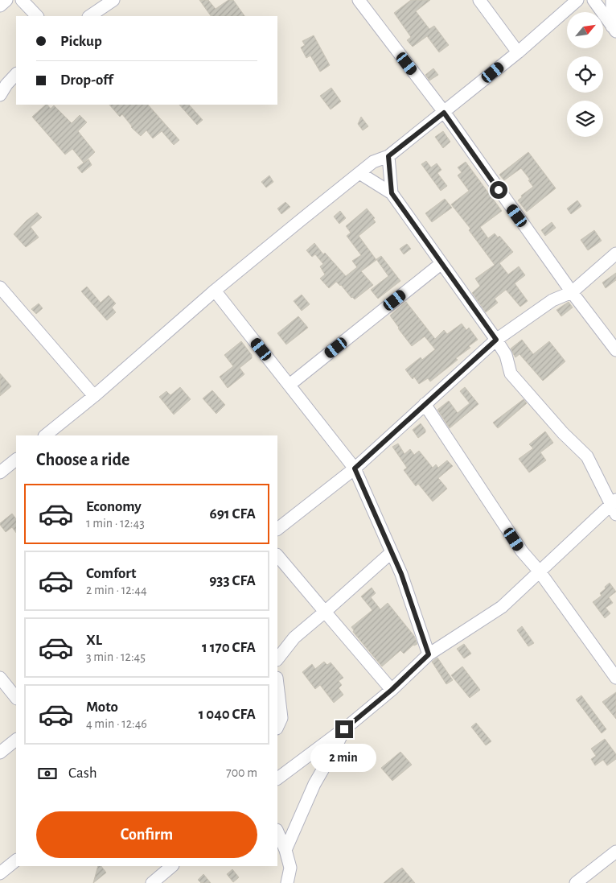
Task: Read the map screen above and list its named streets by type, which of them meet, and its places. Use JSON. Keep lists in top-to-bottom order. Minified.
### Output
{"north":"top right","page":{"banner":["Pickup","Drop-off"],"heading":"Choose a ride","list":[{"name":"Economy","note":"1 min · 12:43","value":"691 CFA"},{"name":"Comfort","note":"2 min · 12:44","value":"933 CFA"},{"name":"XL","note":"3 min · 12:45","value":"1 170 CFA"},{"name":"Moto","note":"4 min · 12:46","value":"1 040 CFA"}],"bubble":"2 min","pay":["Cash","700 m"],"buttons":"Confirm"}}
